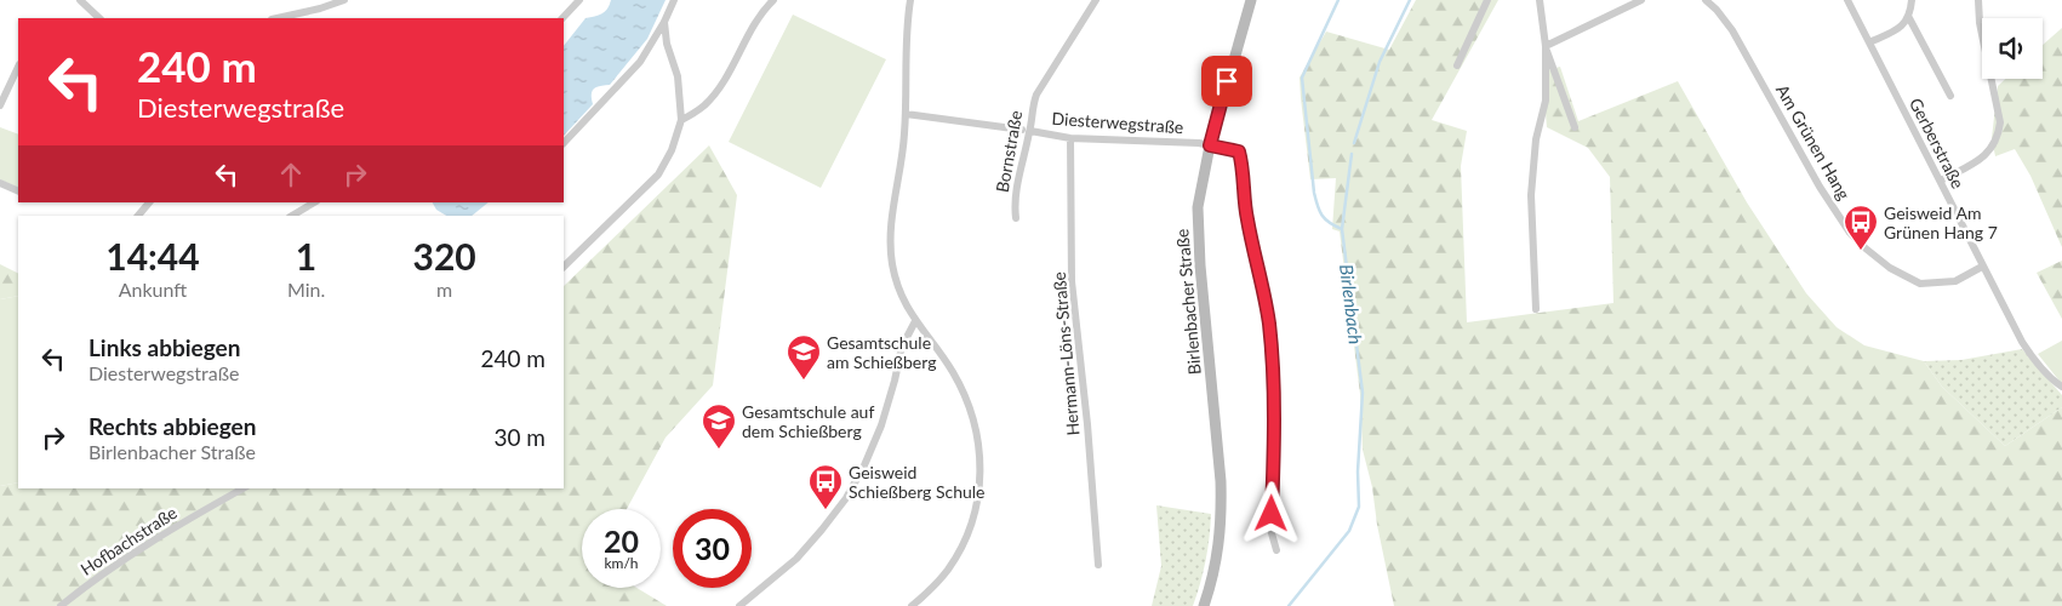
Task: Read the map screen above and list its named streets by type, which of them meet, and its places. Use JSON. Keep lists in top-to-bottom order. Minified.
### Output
{"streets":{"main road":["Birlenbacher Straße"],"street":["Diesterwegstraße","Am Grünen Hang","Gerberstraße","Bornstraße","Hermann-Löns-Straße","Hofbachstraße"]},"crossings":[["Diesterwegstraße","Bornstraße"],["Diesterwegstraße","Birlenbacher Straße"],["Diesterwegstraße","Hermann-Löns-Straße"],["Am Grünen Hang","Gerberstraße"]],"water":["Birlenbach"],"places":{"bus stop":["Geisweid Am Grünen Hang 7","Geisweid Schießberg Schule"],"school or university":["Gesamtschule am Schießberg","Gesamtschule auf dem Schießberg"]},"page":{"turn":["240 m","Diesterwegstraße"],"eta":["14:44","Ankunft","1","Min.","320","m"],"list":[{"name":"Links abbiegen","note":"Diesterwegstraße","value":"240 m"},{"name":"Rechts abbiegen","note":"Birlenbacher Straße","value":"30 m"}],"speed":"20 km/h","limit":"30"}}
